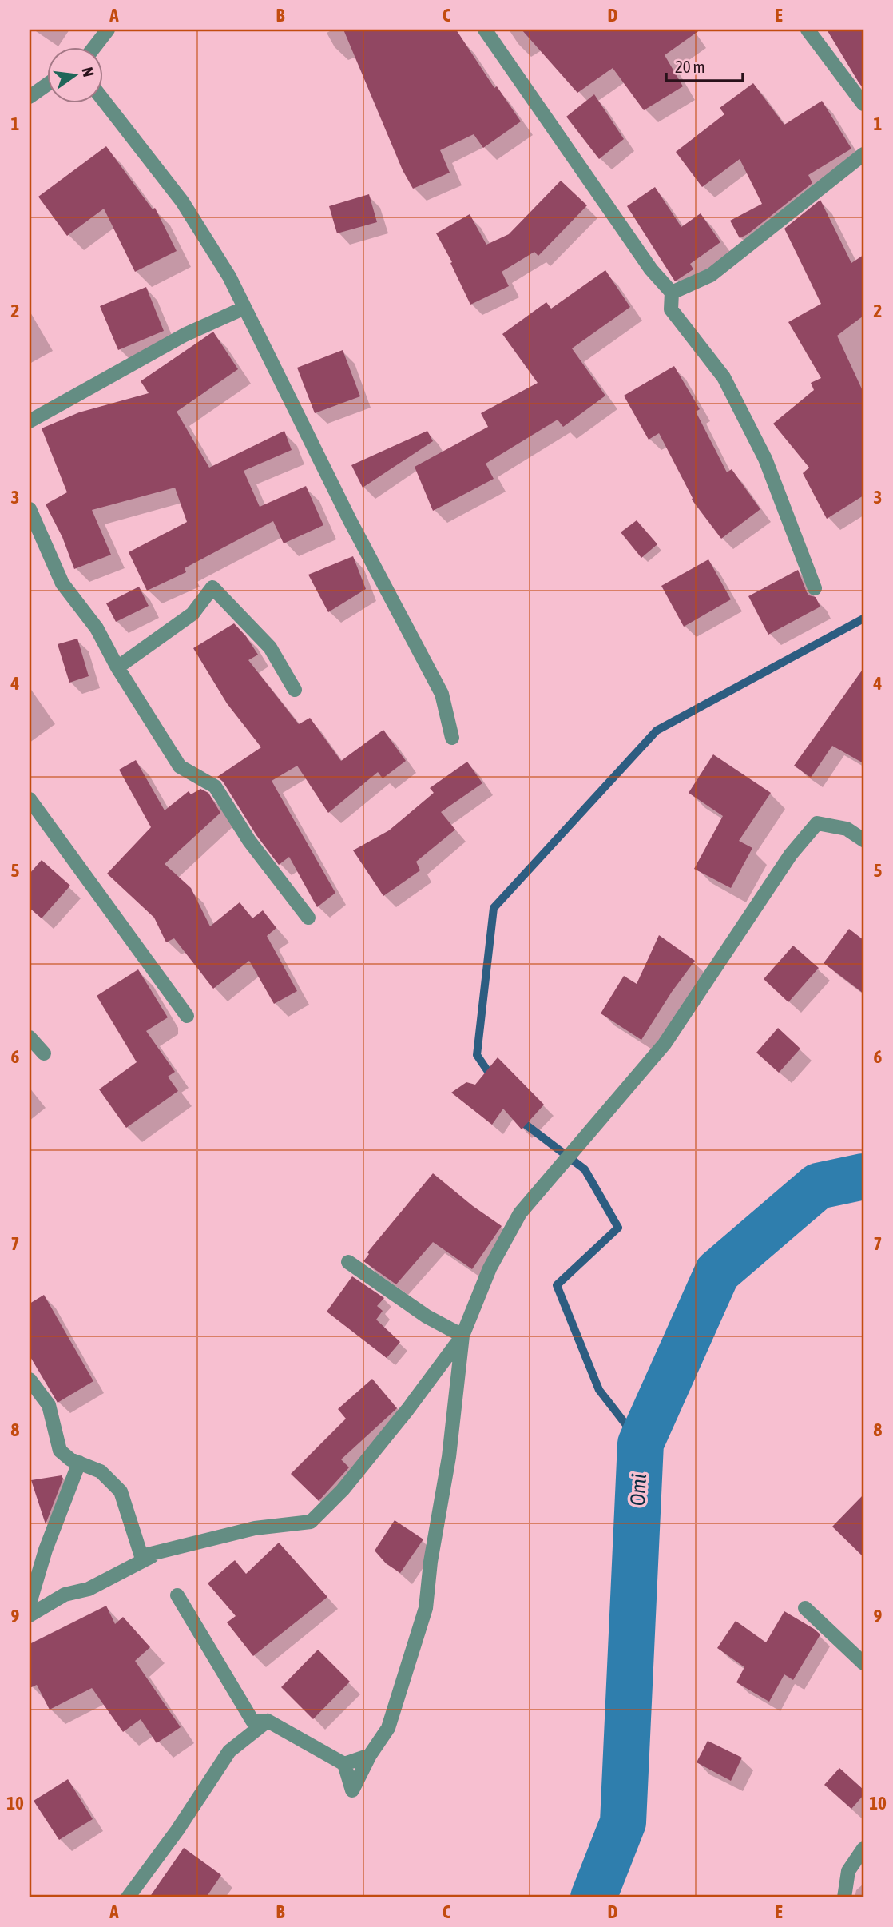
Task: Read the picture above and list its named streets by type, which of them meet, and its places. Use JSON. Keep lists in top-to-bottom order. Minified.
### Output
{"water":["Omi"],"scale_bar":"20 m","north":"right","grid":{"columns":["A","B","C","D","E"],"rows":["1","2","3","4","5","6","7","8","9","10"]}}
